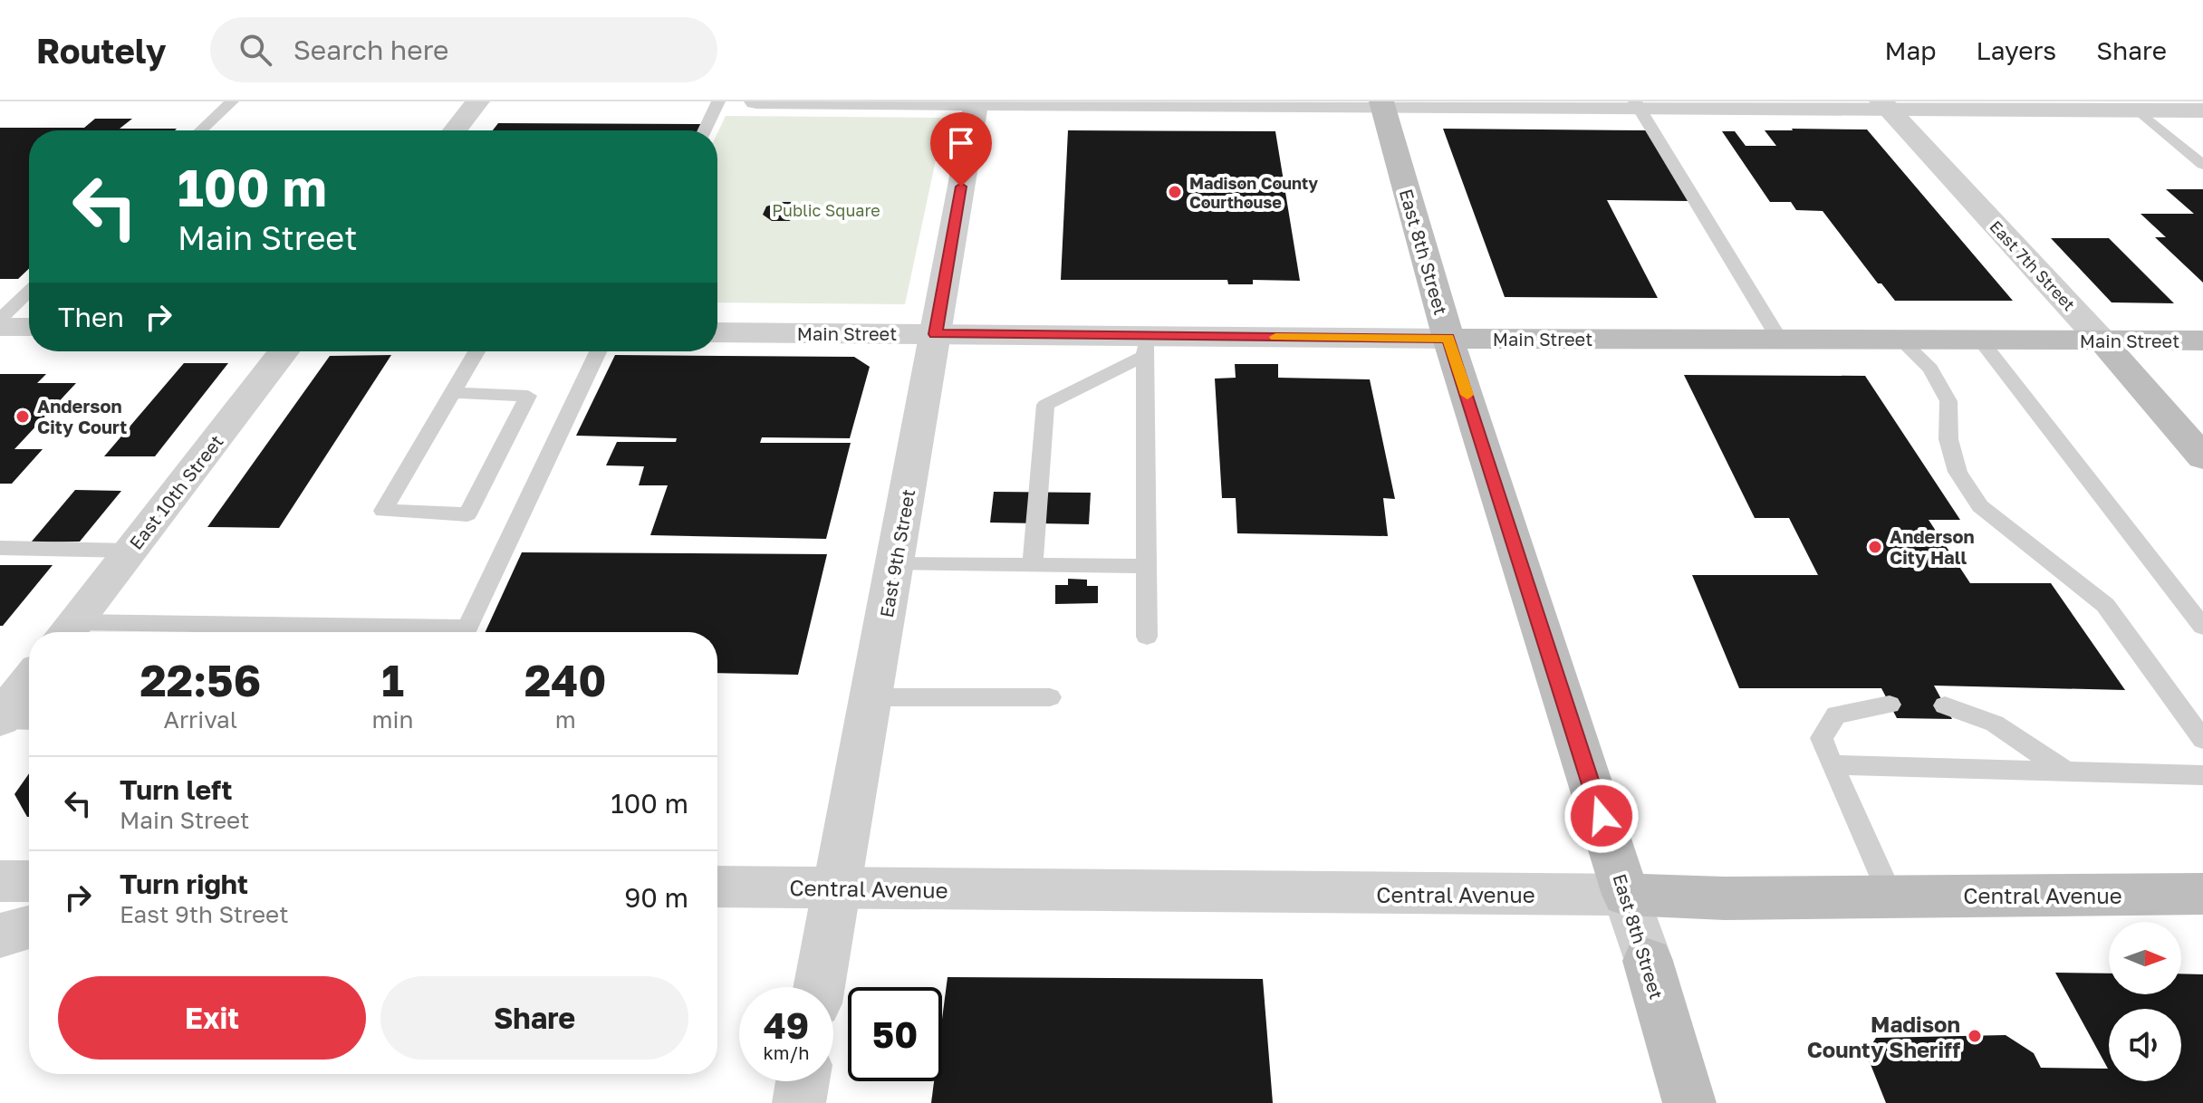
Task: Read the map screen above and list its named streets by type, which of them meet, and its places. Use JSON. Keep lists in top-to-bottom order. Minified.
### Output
{"streets":{"main road":["East 8th Street","East 7th Street","Main Street","Central Avenue"],"street":["East 10th Street","East 9th Street"]},"crossings":[["East 8th Street","Main Street"],["East 8th Street","Central Avenue"],["East 7th Street","Main Street"],["Main Street","East 9th Street"],["East 9th Street","Central Avenue"]],"parks":["Public Square"],"places":["Madison County Courthouse","Anderson City Court","Anderson City Hall","Madison County Sheriff"],"north":"right","page":{"header":"Routely","search":"Search here","nav":["Map","Layers","Share"],"turn":["100 m","Main Street"],"then":"Then","eta":["22:56","Arrival","1","min","240","m"],"list":[{"name":"Turn left","note":"Main Street","value":"100 m"},{"name":"Turn right","note":"East 9th Street","value":"90 m"}],"buttons":["Exit","Share"],"speed":"49 km/h","limit":"50"}}
